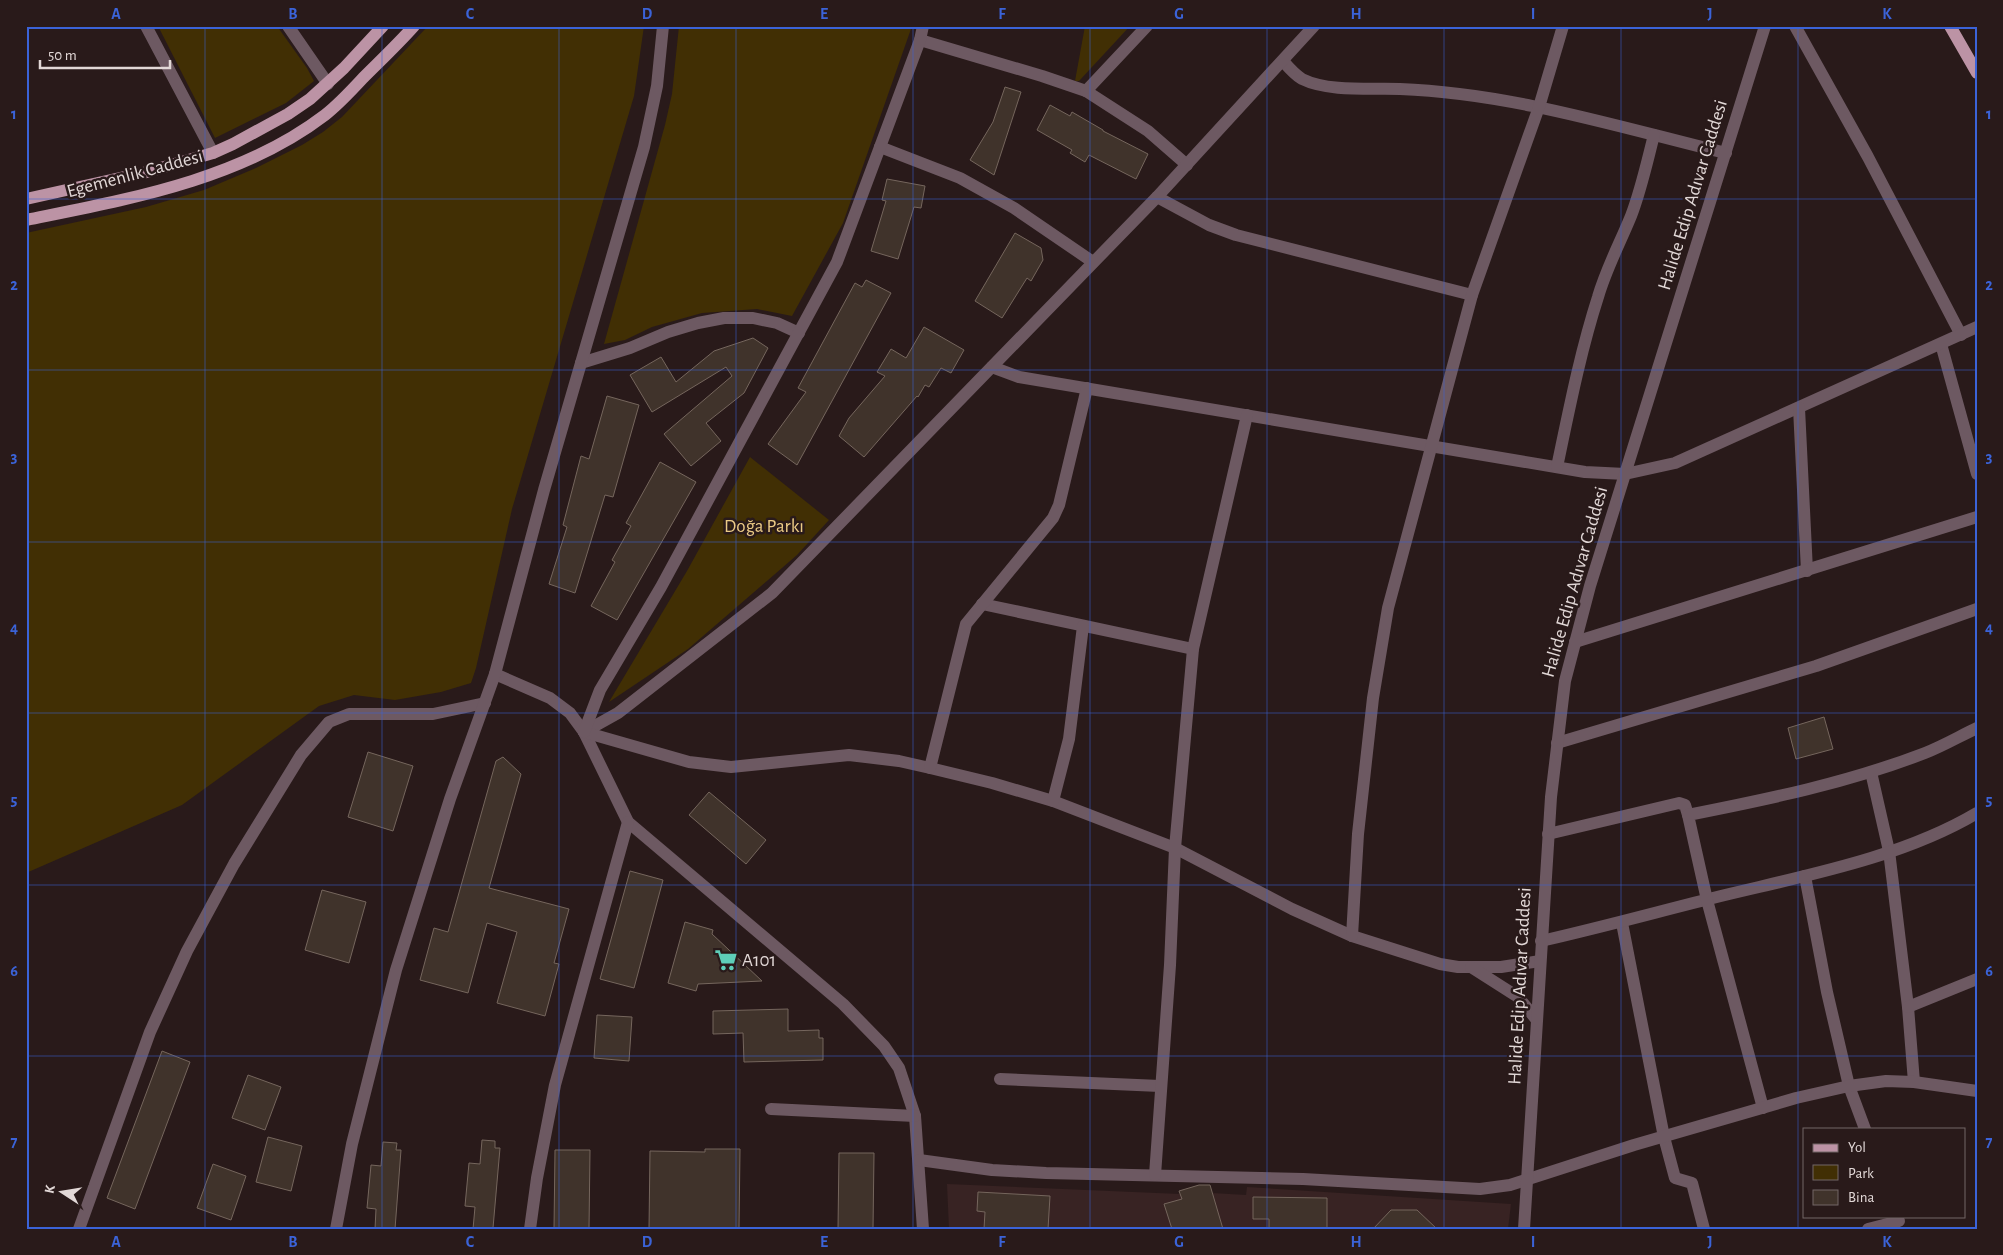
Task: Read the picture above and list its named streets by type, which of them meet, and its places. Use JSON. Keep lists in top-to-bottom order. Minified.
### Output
{"streets":{"main road":["Egemenlik Caddesi"],"street":["Halide Edip Adıvar Caddesi"]},"parks":["Doğa Parkı"],"places":{"supermarket":["A101"]},"legend":["Yol","Park","Bina"],"scale_bar":"50 m","north":"left","grid":{"columns":["A","B","C","D","E","F","G","H","I","J","K"],"rows":["1","2","3","4","5","6","7"]}}
